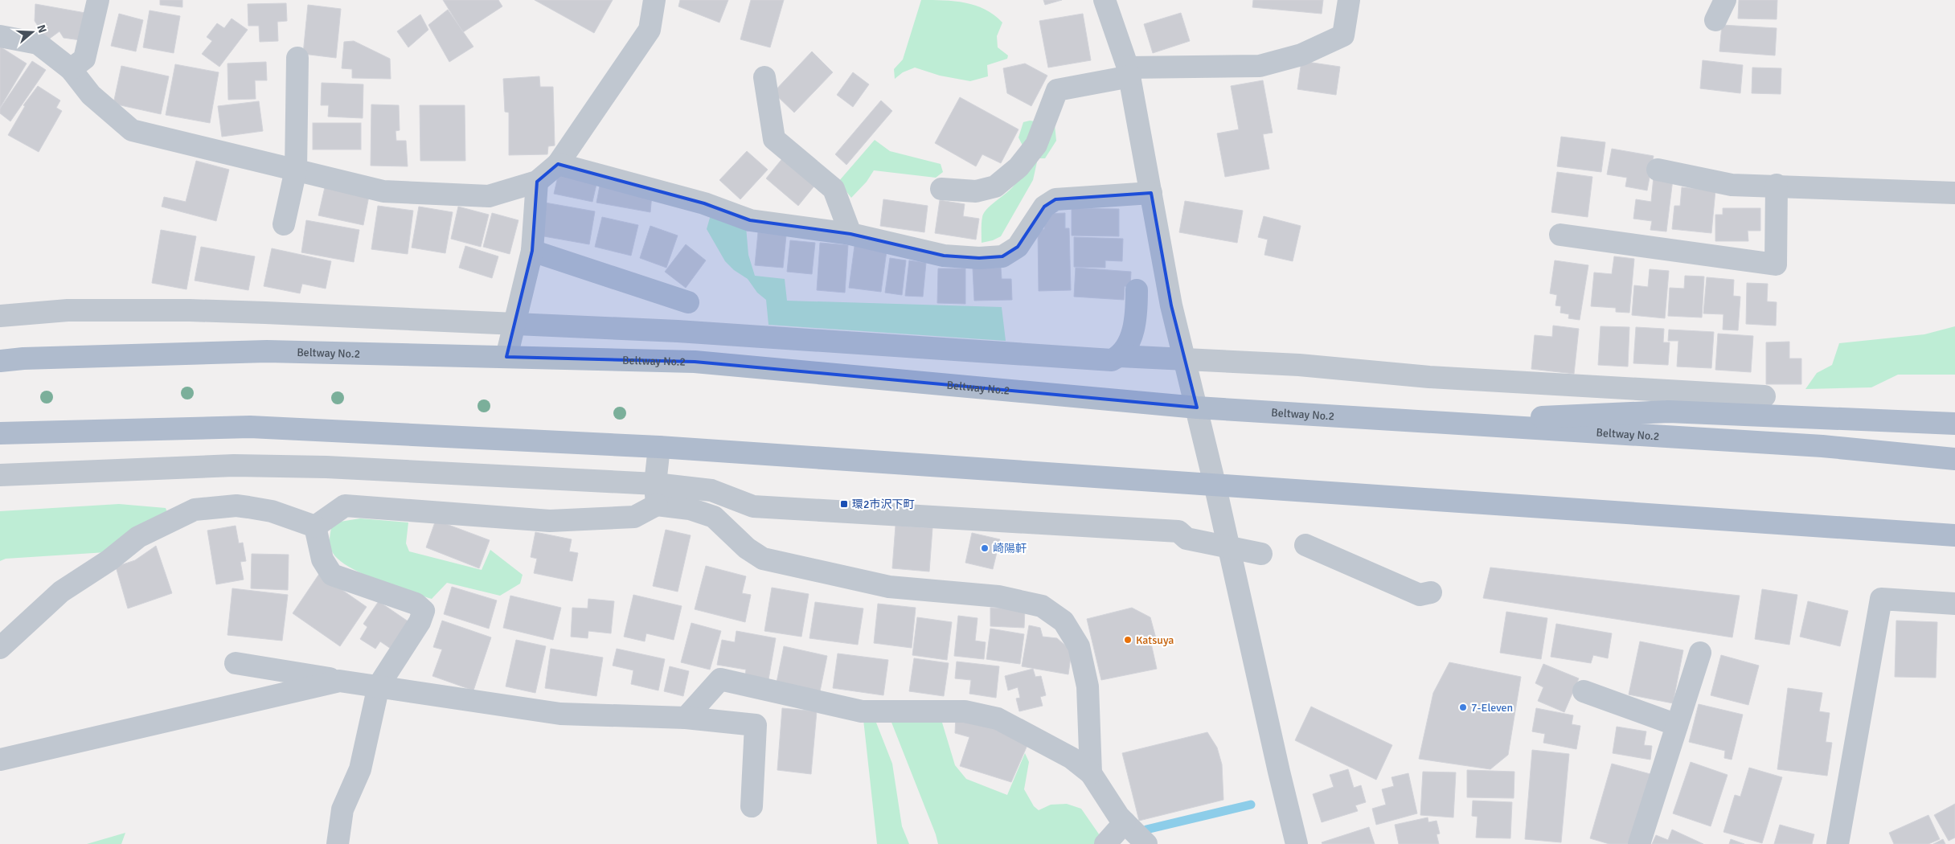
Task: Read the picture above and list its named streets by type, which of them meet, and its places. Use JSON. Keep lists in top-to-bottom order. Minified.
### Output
{"streets":{"main road":["Beltway No.2"]},"places":{"transit":["環2市沢下町"],"other":["崎陽軒","Katsuya","7-Eleven"]},"north":"right"}
